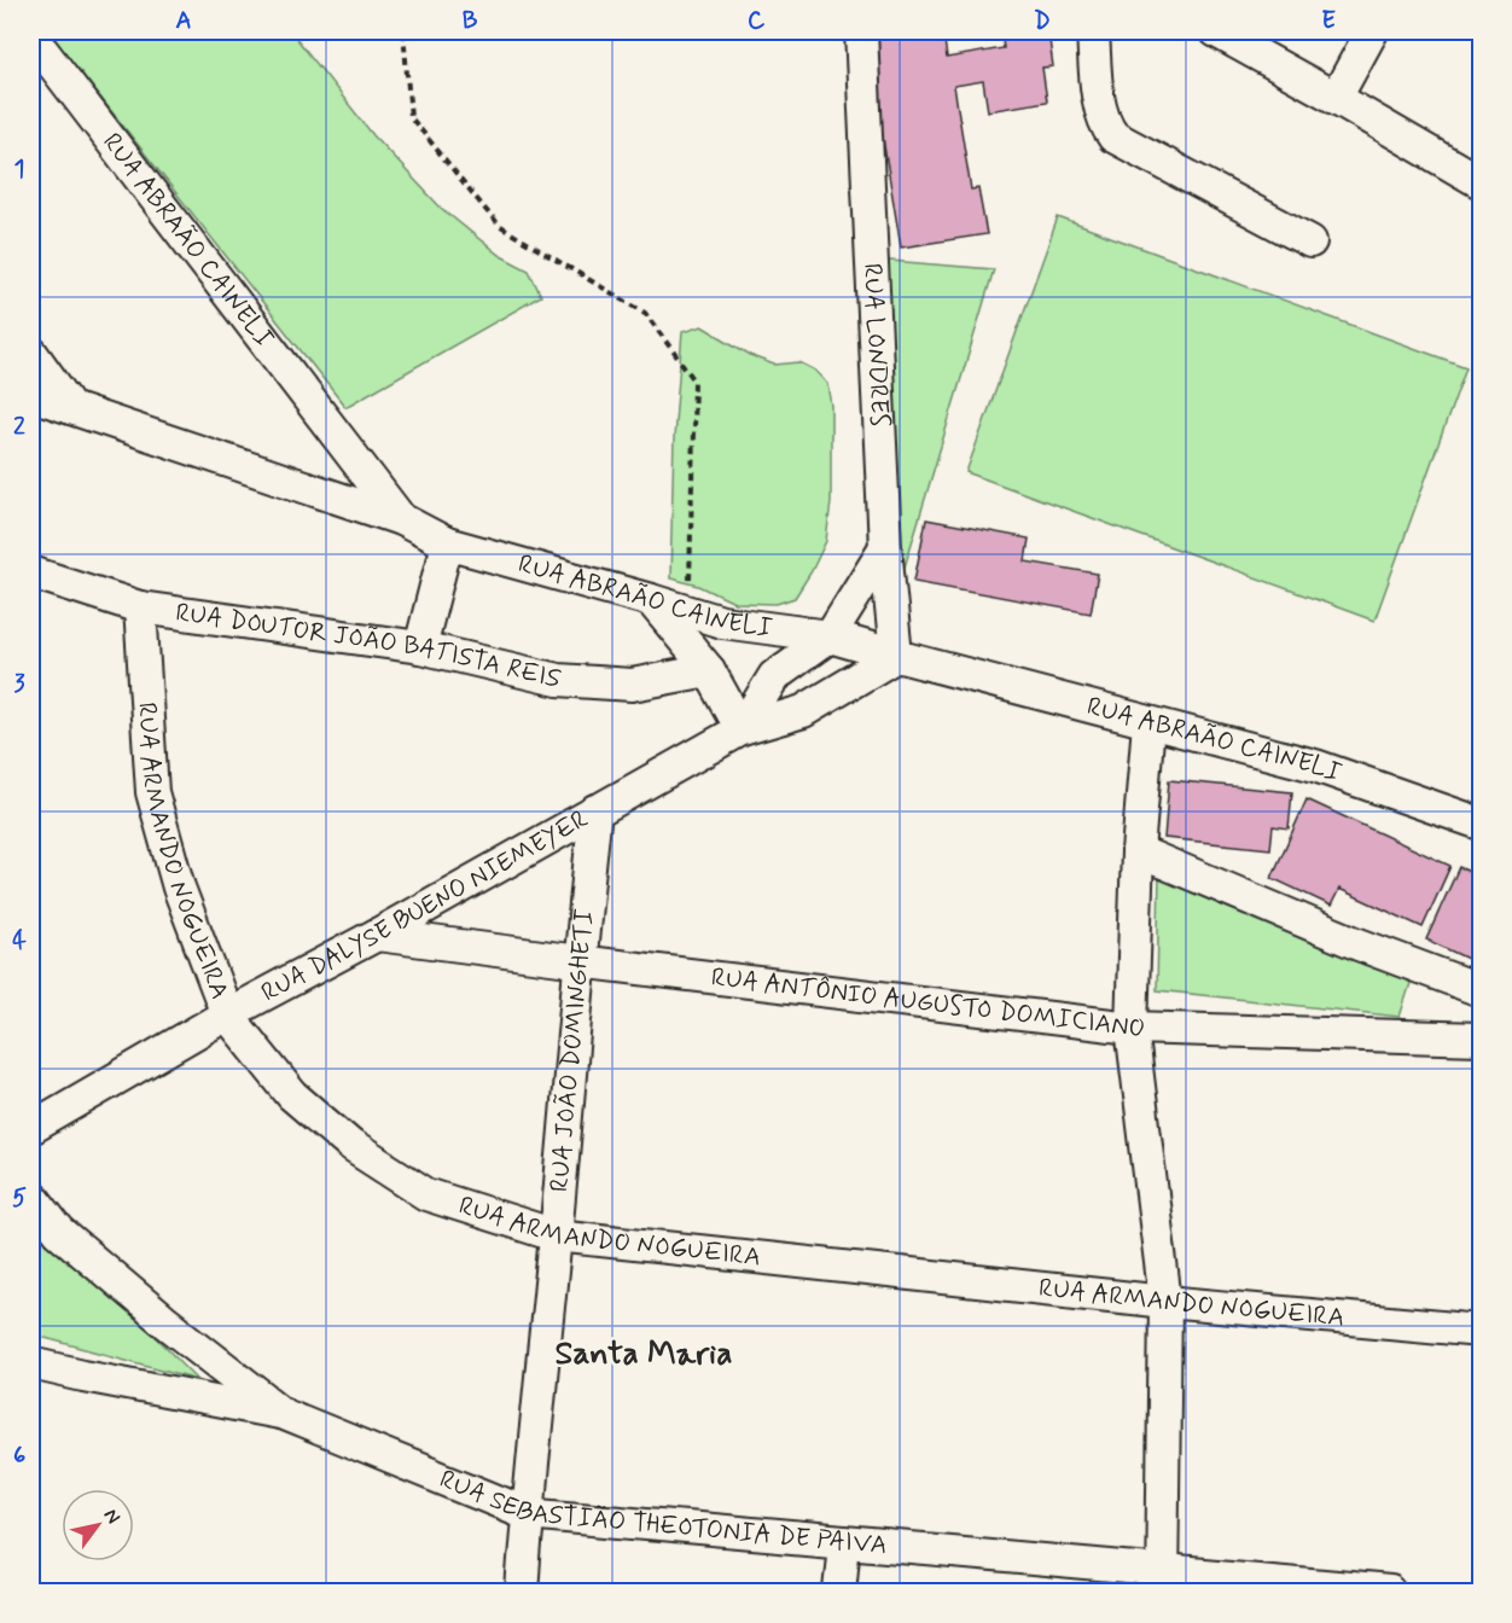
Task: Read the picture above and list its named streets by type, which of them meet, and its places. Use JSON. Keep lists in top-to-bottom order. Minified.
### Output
{"streets":{"street":["RUA ABRAÃO CAINELI","RUA LONDRES","RUA DOUTOR JOÃO BATISTA REIS","RUA ARMANDO NOGUEIRA","RUA DALYSE BUENO NIEMEYER","RUA ANTÔNIO AUGUSTO DOMICIANO","RUA JOÃO DOMINGHETI","RUA SEBASTIÃO THEOTONIA DE PAIVA"]},"crossings":[["RUA ABRAÃO CAINELI","RUA LONDRES"],["RUA ABRAÃO CAINELI","RUA DALYSE BUENO NIEMEYER"],["RUA LONDRES","RUA DALYSE BUENO NIEMEYER"],["RUA DOUTOR JOÃO BATISTA REIS","RUA ARMANDO NOGUEIRA"],["RUA ARMANDO NOGUEIRA","RUA DALYSE BUENO NIEMEYER"],["RUA ARMANDO NOGUEIRA","RUA JOÃO DOMINGHETI"],["RUA DALYSE BUENO NIEMEYER","RUA ANTÔNIO AUGUSTO DOMICIANO"],["RUA DALYSE BUENO NIEMEYER","RUA JOÃO DOMINGHETI"],["RUA ANTÔNIO AUGUSTO DOMICIANO","RUA JOÃO DOMINGHETI"],["RUA JOÃO DOMINGHETI","RUA SEBASTIÃO THEOTONIA DE PAIVA"]],"districts":["Santa Maria"],"north":"top right","grid":{"columns":["A","B","C","D","E"],"rows":["1","2","3","4","5","6"]}}
